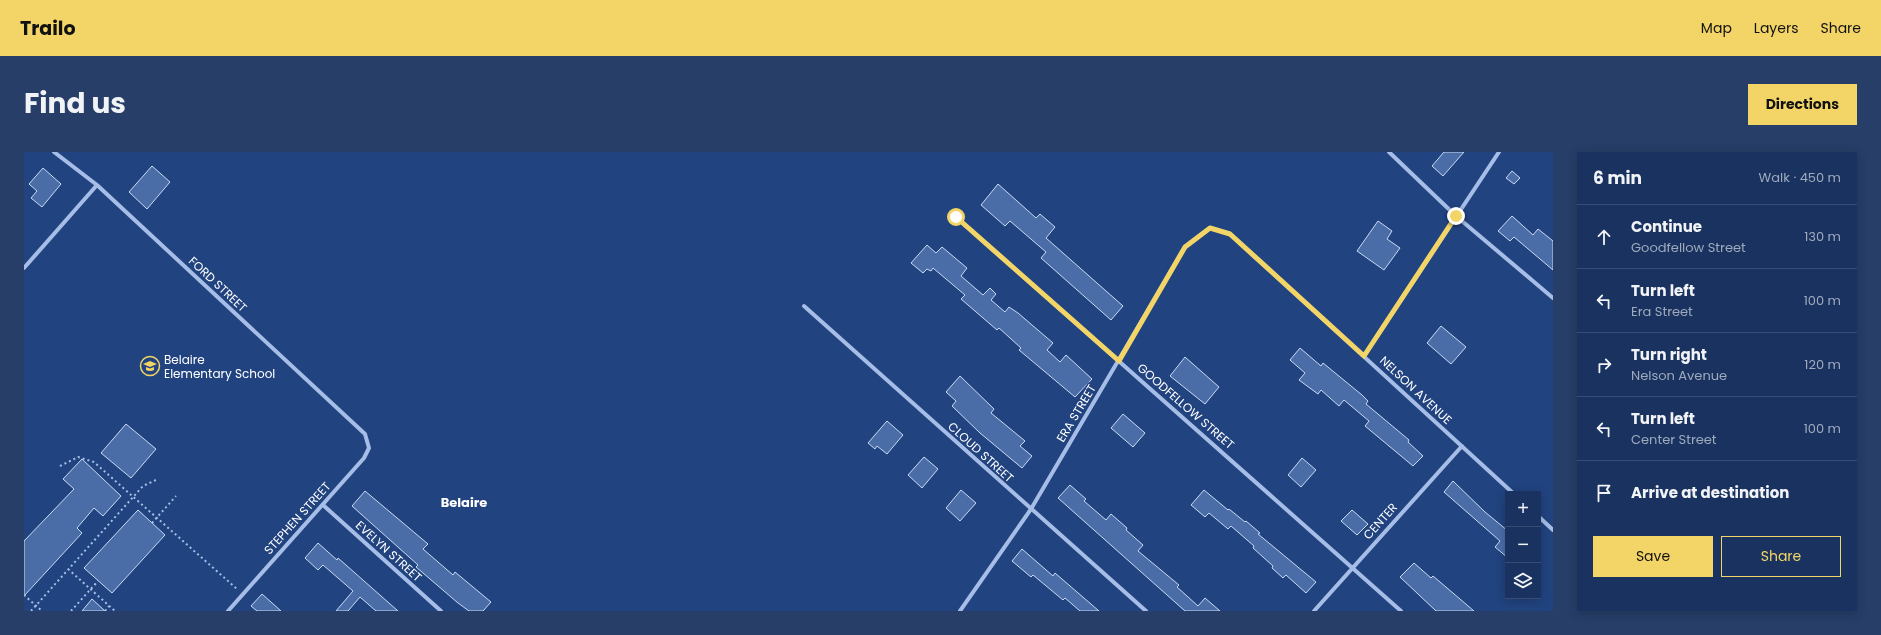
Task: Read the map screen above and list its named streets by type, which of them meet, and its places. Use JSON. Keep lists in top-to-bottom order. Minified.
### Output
{"streets":{"street":["FORD STREET","NELSON AVENUE","GOODFELLOW STREET","ERA STREET","CLOUD STREET","STEPHEN STREET","CENTER","EVELYN STREET"]},"crossings":[["FORD STREET","STEPHEN STREET"],["NELSON AVENUE","ERA STREET"],["NELSON AVENUE","CENTER"],["GOODFELLOW STREET","ERA STREET"],["GOODFELLOW STREET","CENTER"],["ERA STREET","CLOUD STREET"],["STEPHEN STREET","EVELYN STREET"]],"districts":["Belaire"],"places":{"school or university":["Belaire Elementary School"]},"page":{"header":"Trailo","nav":["Map","Layers","Share"],"title":"Find us","buttons":["Directions",["Save","Share"]],"heading":["6 min","Walk · 450 m"],"list":[["Continue","Goodfellow Street","130 m"],["Turn left","Era Street","100 m"],["Turn right","Nelson Avenue","120 m"],["Turn left","Center Street","100 m"],"Arrive at destination"],"map_buttons":["+","−"]}}
